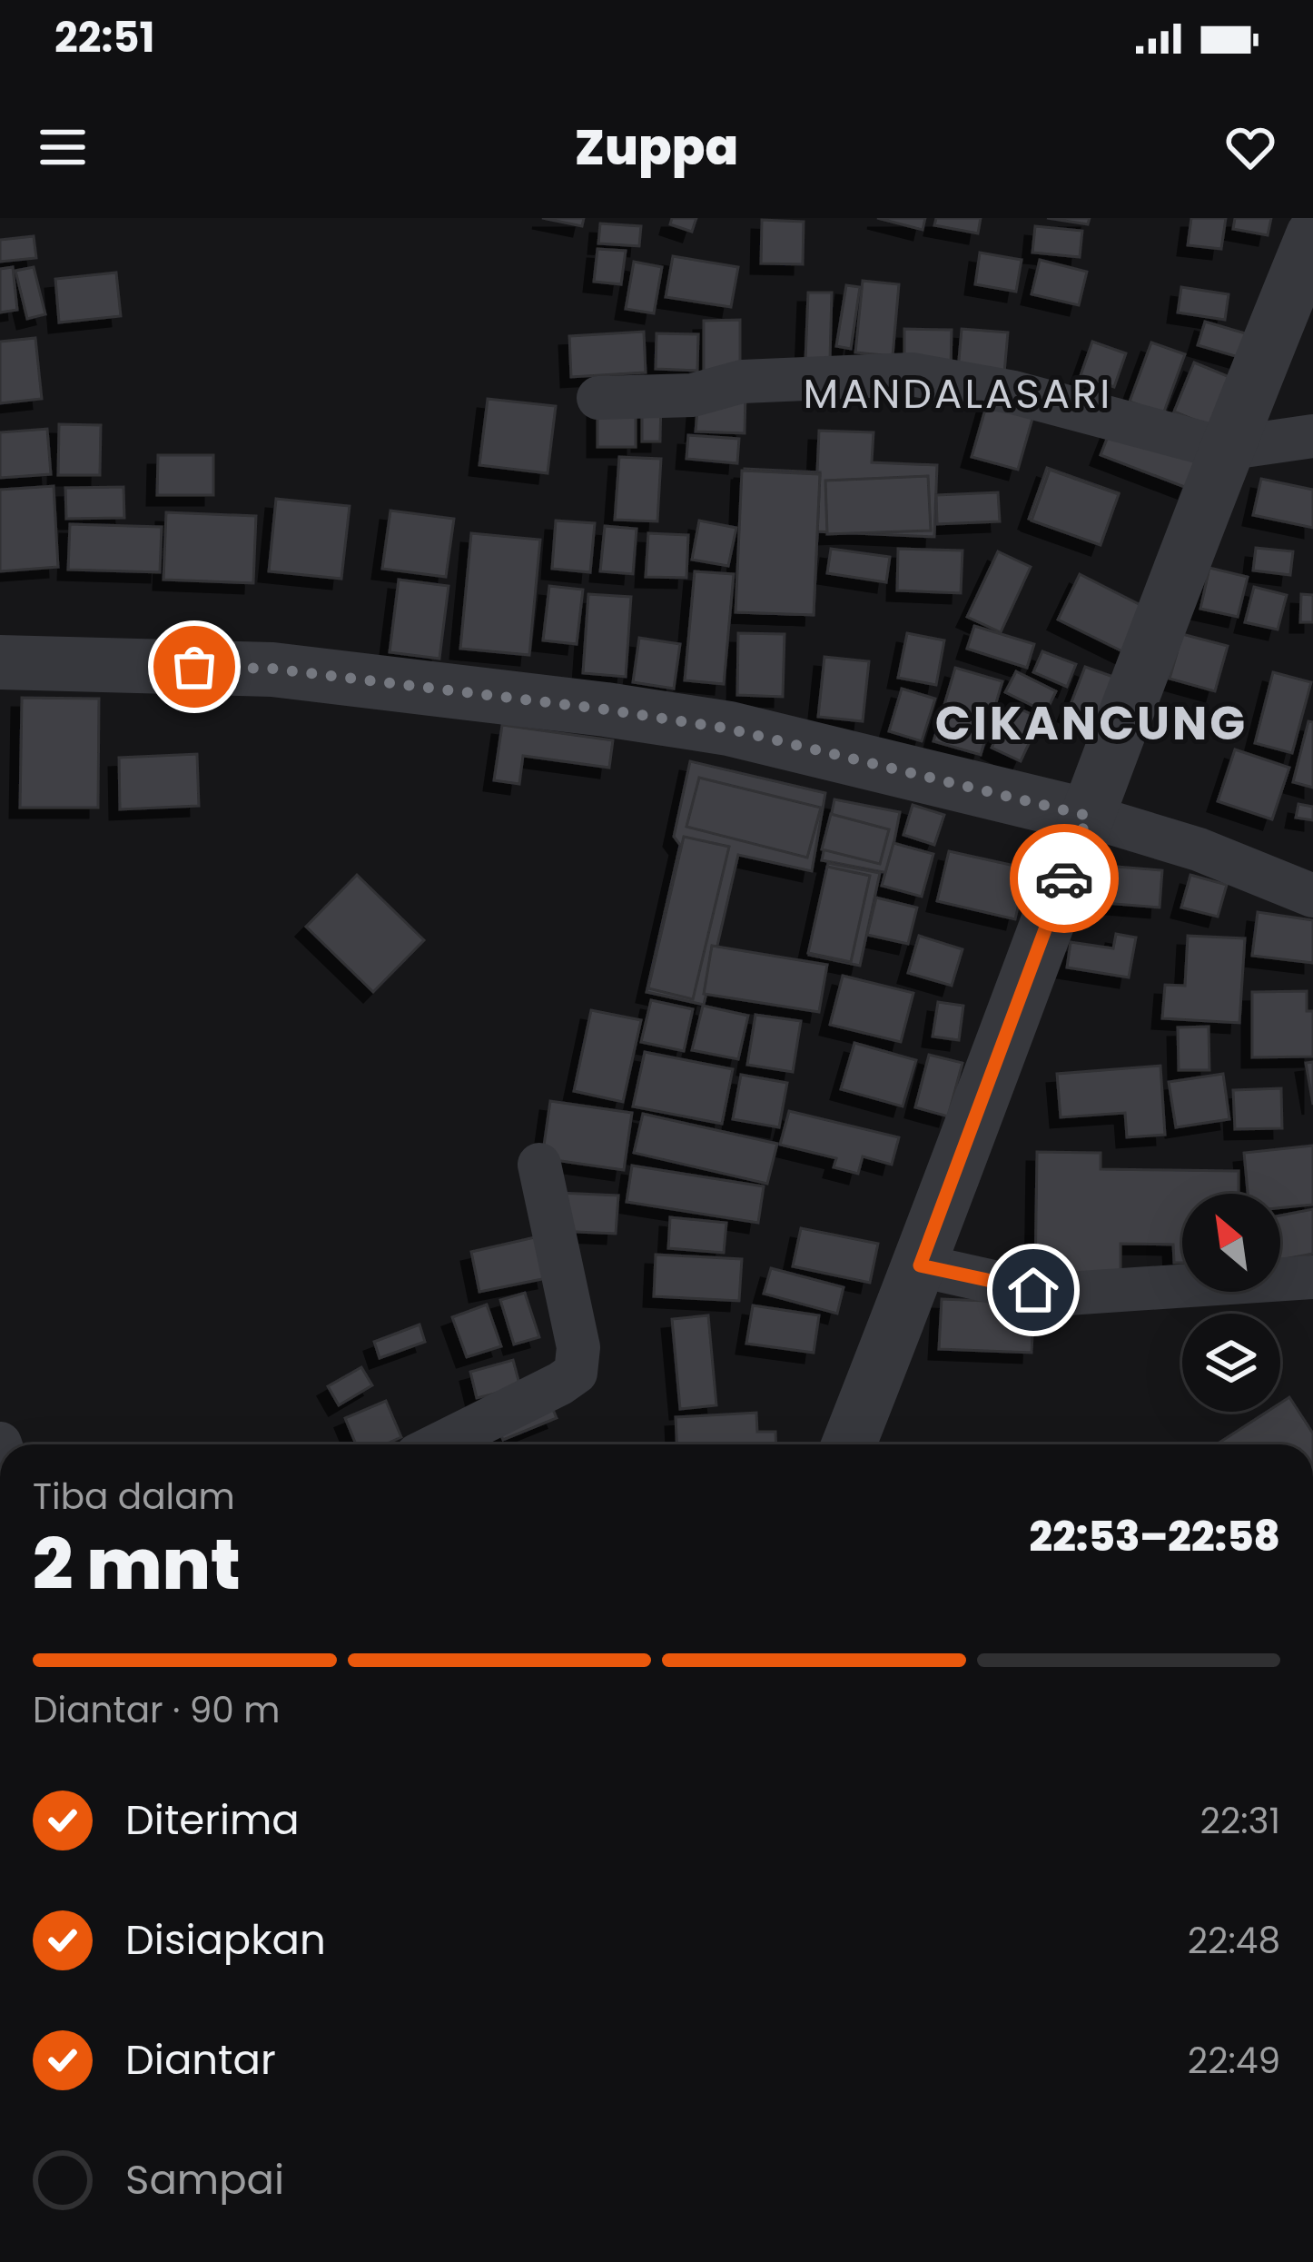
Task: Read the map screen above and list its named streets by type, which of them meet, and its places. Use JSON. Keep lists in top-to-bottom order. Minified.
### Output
{"districts":["MANDALASARI","CIKANCUNG"],"north":"top left","page":{"status":"22:51","header":"Zuppa","heading":["2 mnt","Tiba dalam","22:53–22:58"],"bar":"Diantar · 90 m","list":[["Diterima","22:31"],["Disiapkan","22:48"],["Diantar","22:49"],"Sampai"]}}
